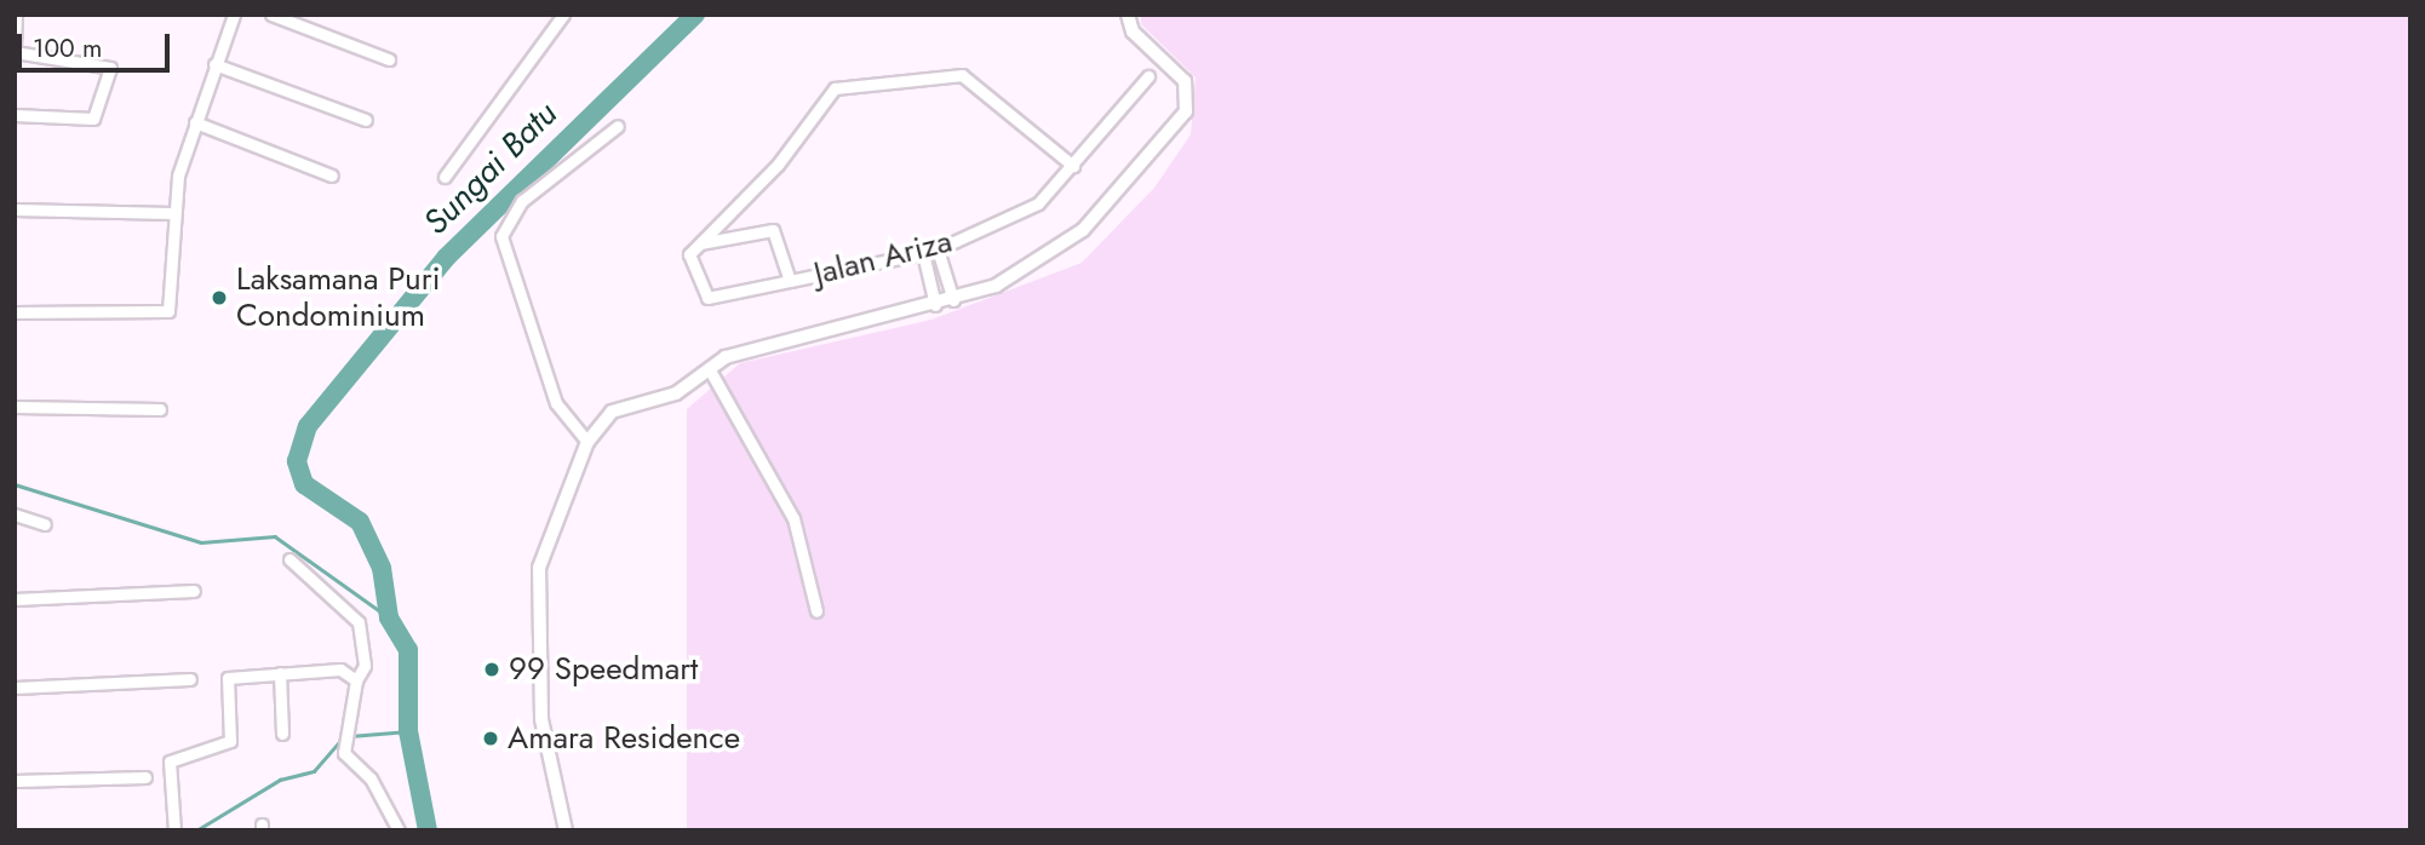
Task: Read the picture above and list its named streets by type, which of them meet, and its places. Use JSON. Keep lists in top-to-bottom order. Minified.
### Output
{"streets":{"street":["Jalan Ariza"]},"water":["Sungai Batu"],"places":["Laksamana Puri Condominium","99 Speedmart","Amara Residence"],"scale_bar":"100 m"}
